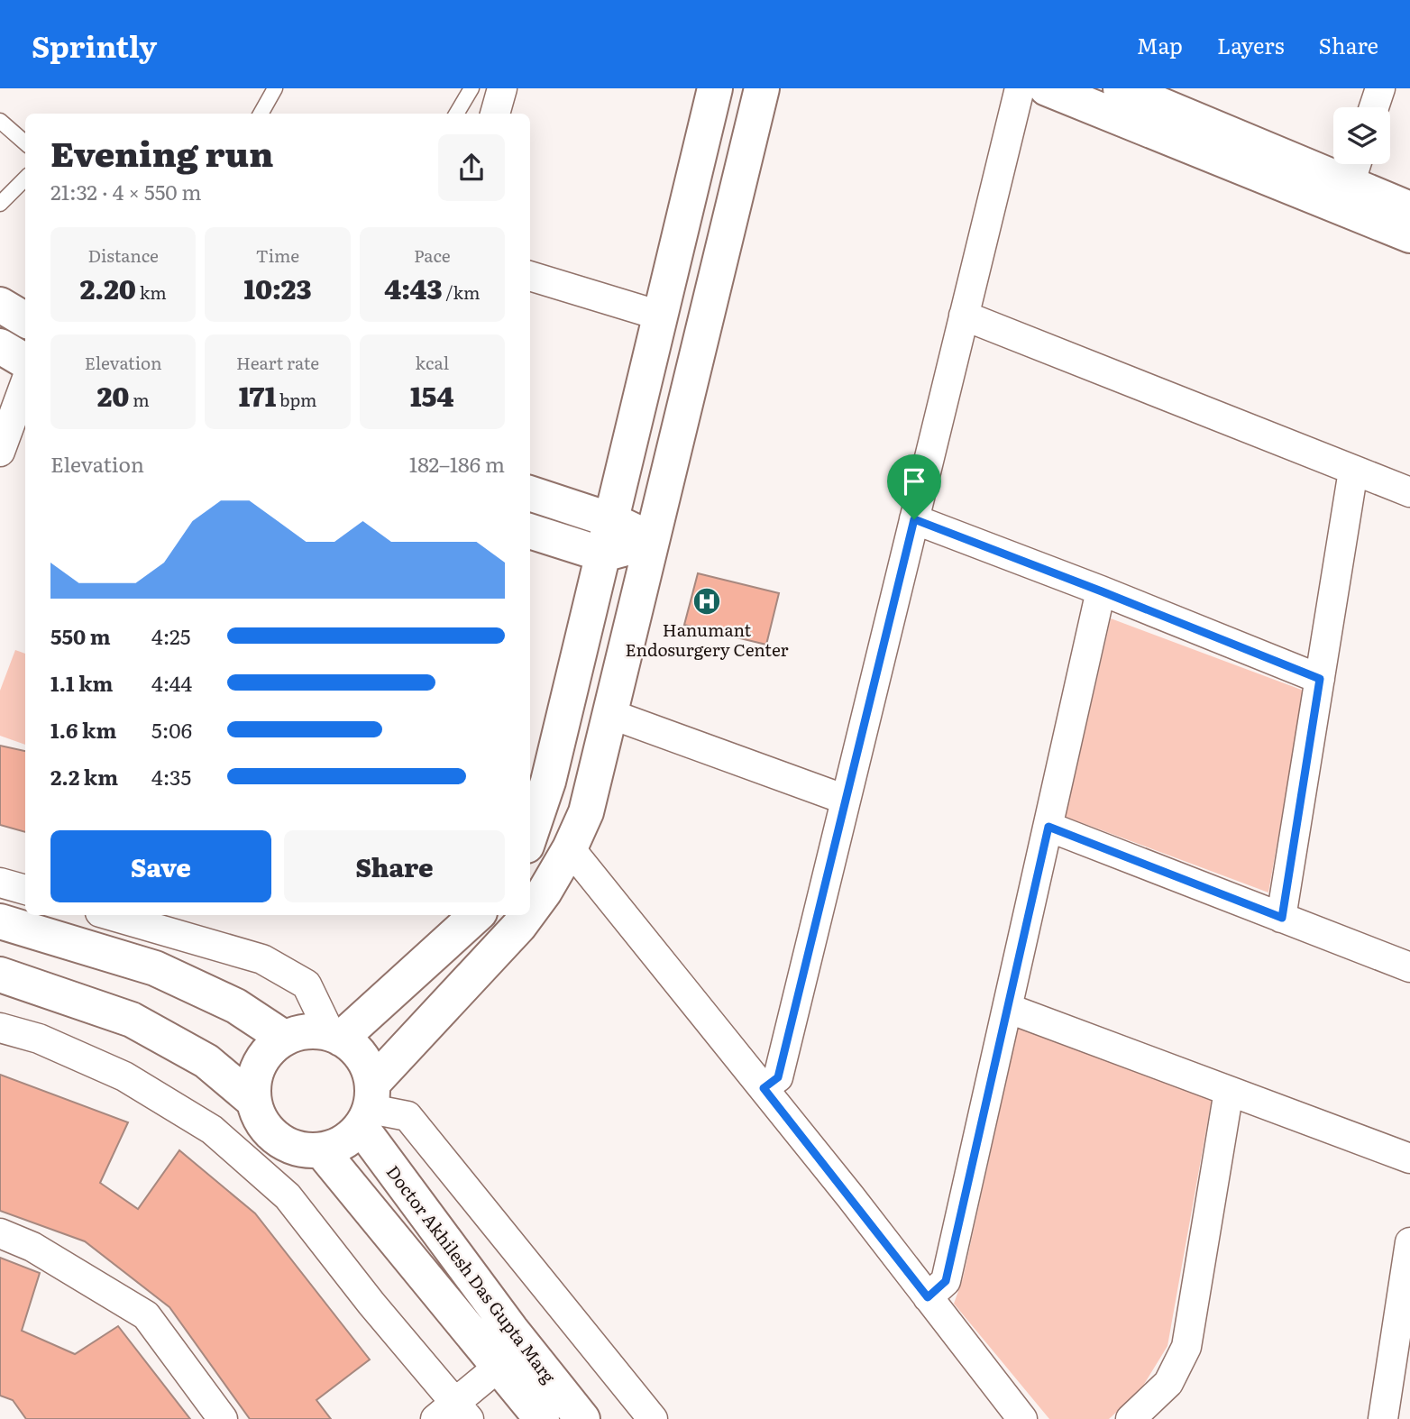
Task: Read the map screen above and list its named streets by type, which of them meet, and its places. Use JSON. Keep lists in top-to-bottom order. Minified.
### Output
{"streets":{"street":["Doctor Akhilesh Das Gupta Marg"]},"places":{"hospital":["Hanumant Endosurgery Center"]},"page":{"header":"Sprintly","nav":["Map","Layers","Share"],"heading":["Evening run","21:32 · 4 × 550 m"],"stats":[["Distance","2.20 km"],["Time","10:23"],["Pace","4:43 /km"],["Elevation","20 m"],["Heart rate","171 bpm"],["kcal","154"]],"chart":["Elevation","182–186 m"],"list":[{"name":"550 m","note":"4:25"},{"name":"1.1 km","note":"4:44"},{"name":"1.6 km","note":"5:06"},{"name":"2.2 km","note":"4:35"}],"buttons":["Save","Share"]}}
